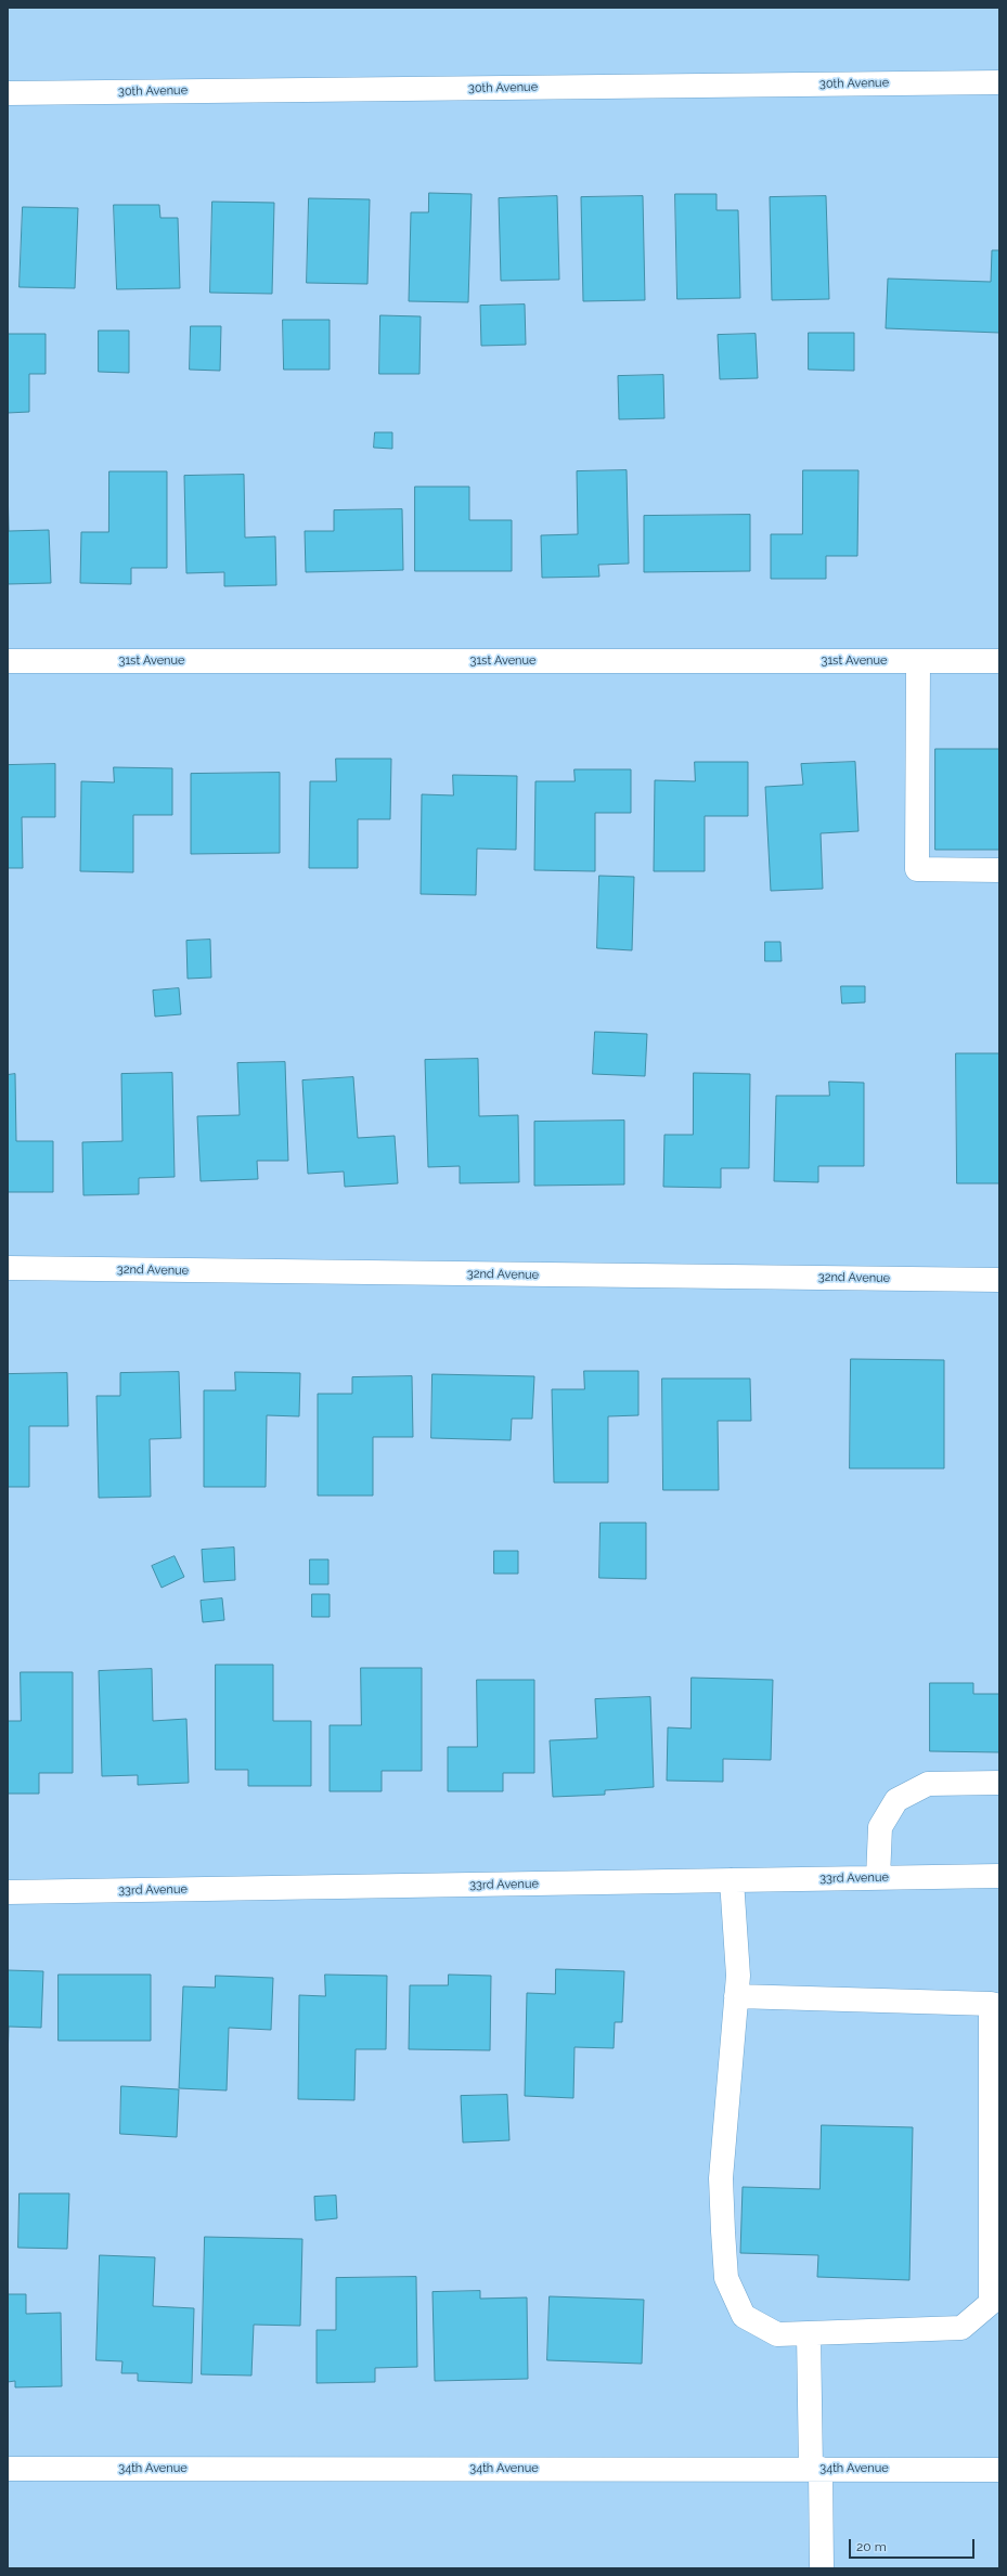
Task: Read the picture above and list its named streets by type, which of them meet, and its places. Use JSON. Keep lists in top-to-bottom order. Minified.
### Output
{"streets":{"street":["30th Avenue","31st Avenue","32nd Avenue","33rd Avenue","34th Avenue"]},"scale_bar":"20 m"}
